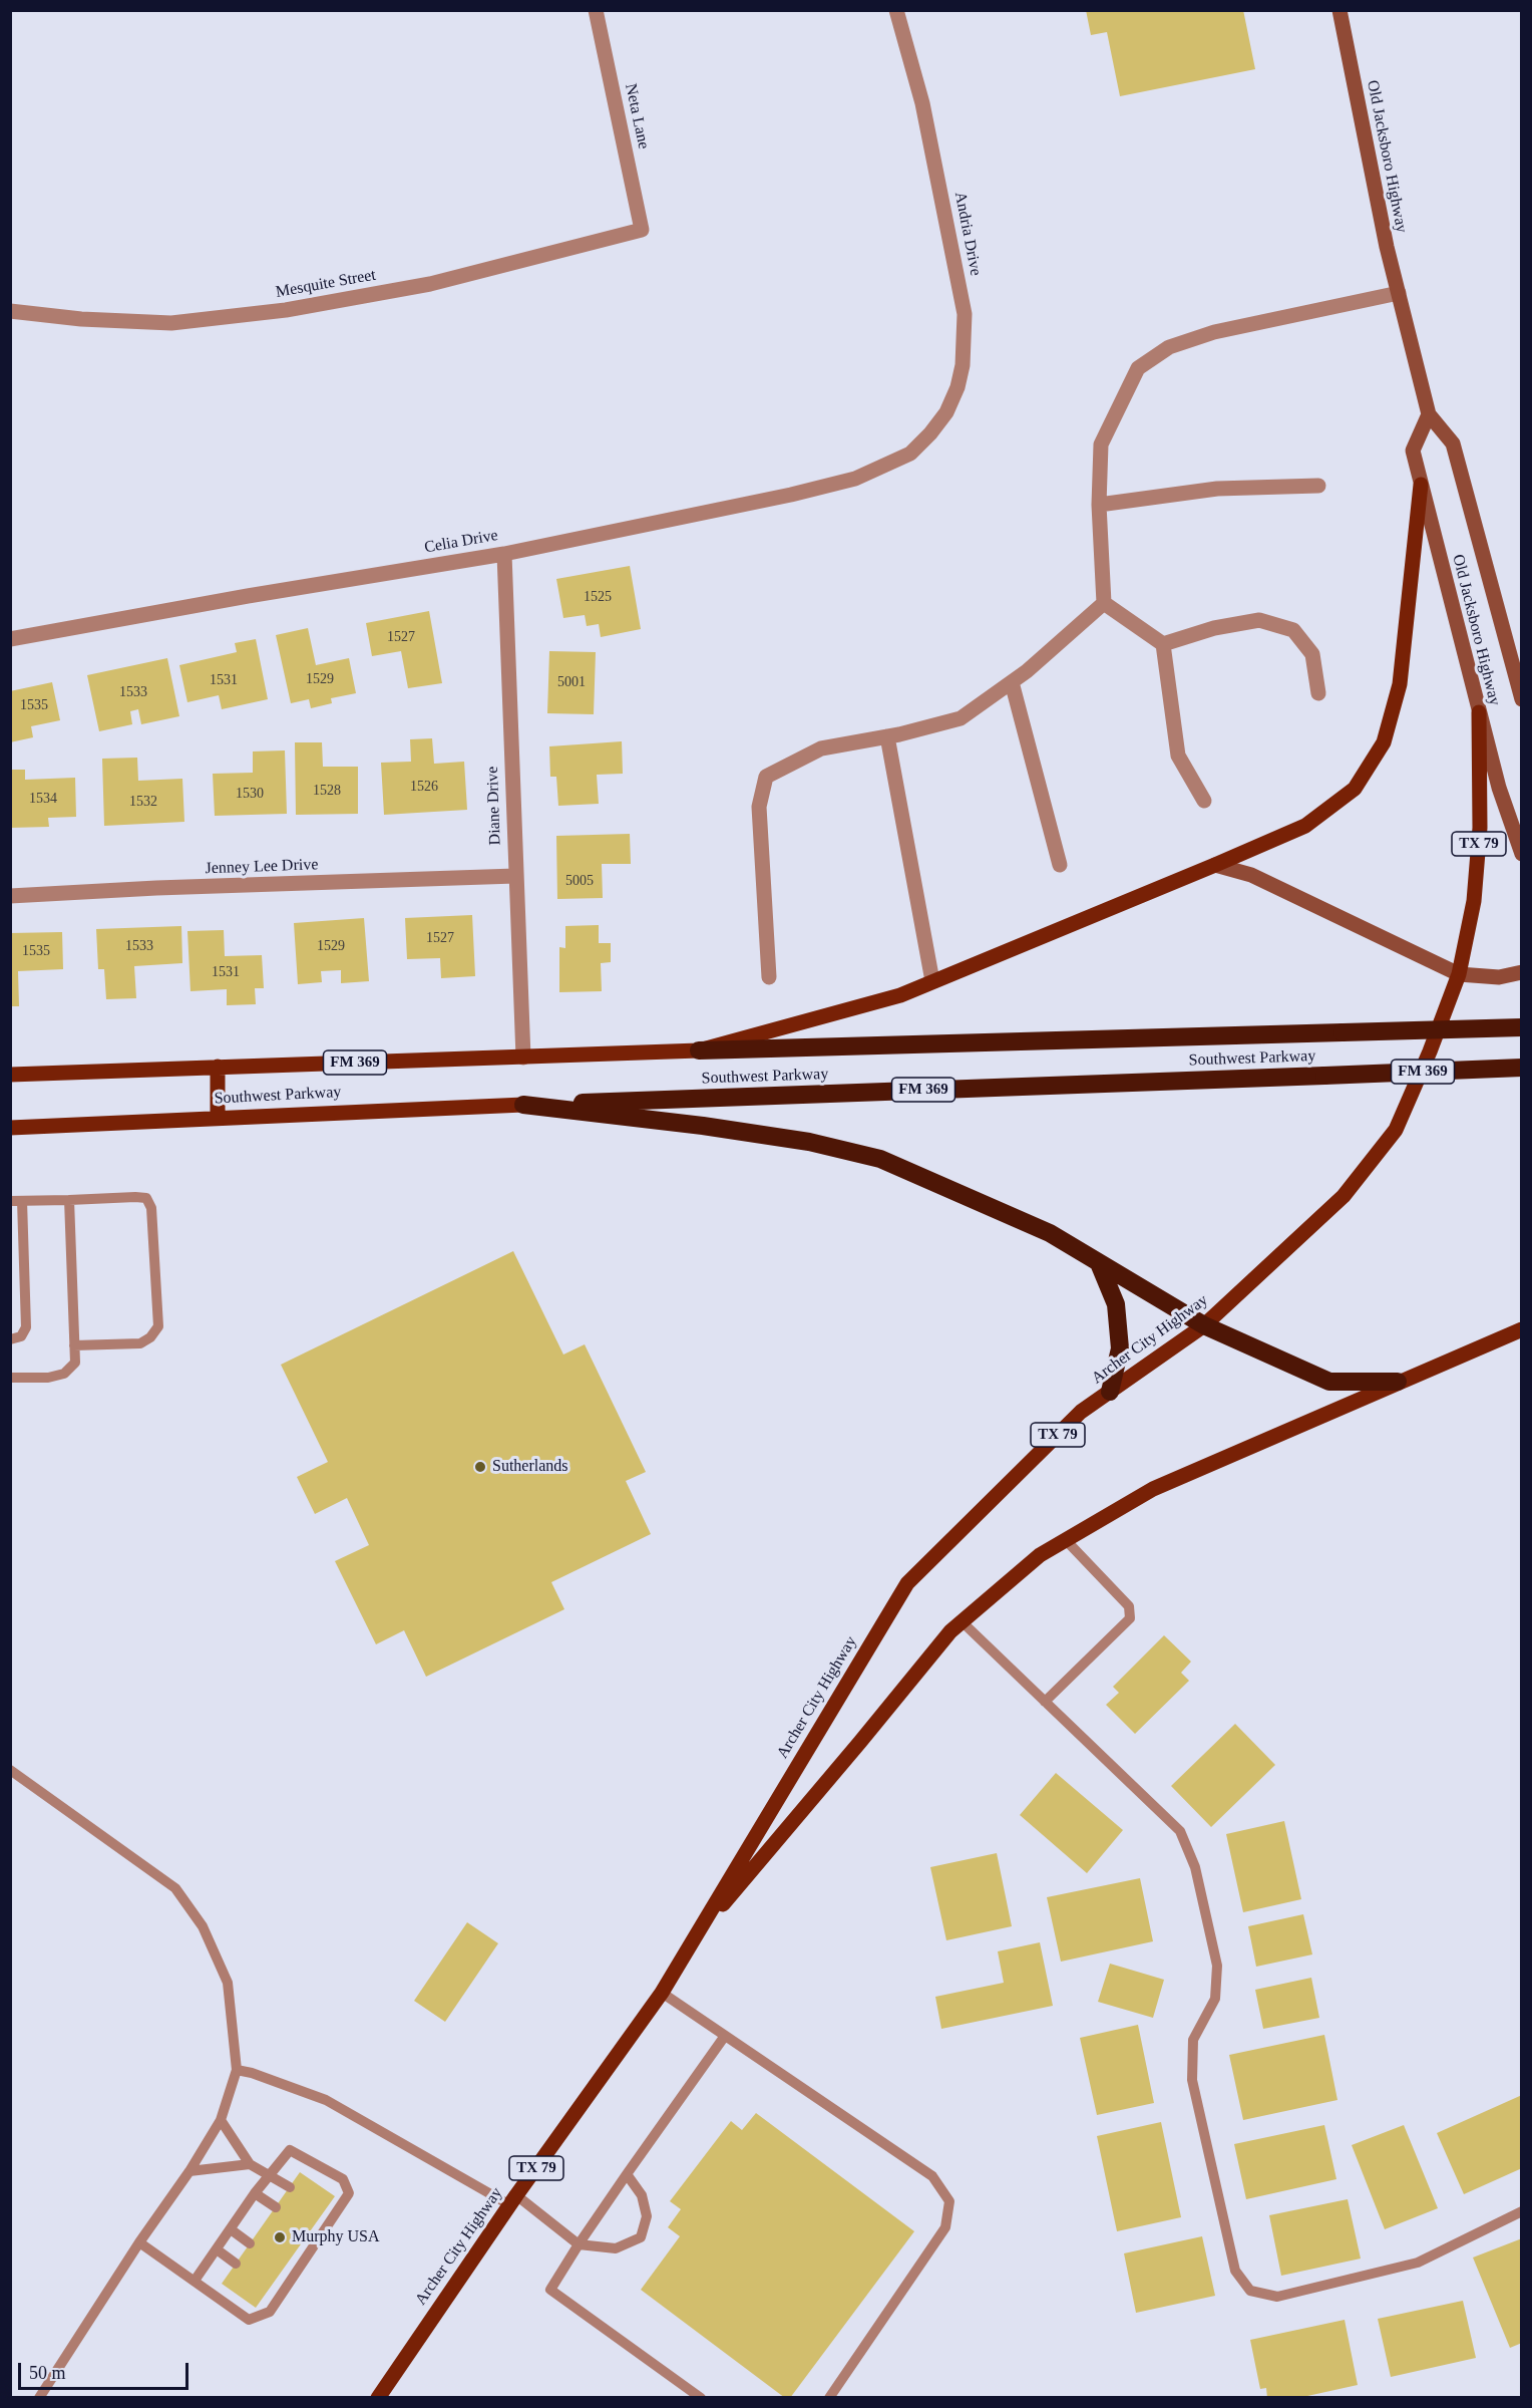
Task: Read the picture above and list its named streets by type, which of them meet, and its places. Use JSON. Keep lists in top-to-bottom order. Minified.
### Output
{"streets":{"highway":["Southwest Parkway","FM 369"],"main road":["Old Jacksboro Highway","TX 79","Archer City Highway"],"street":["Neta Lane","Andria Drive","Mesquite Street","Celia Drive","Diane Drive","Jenney Lee Drive"]},"crossings":[["Neta Lane","Mesquite Street"],["Old Jacksboro Highway","Archer City Highway"],["Andria Drive","Celia Drive"],["Celia Drive","Diane Drive"],["Diane Drive","Jenney Lee Drive"],["Diane Drive","Southwest Parkway"]],"places":["Sutherlands","Murphy USA"],"house_numbers":["1525","1527","1529","1531","5001","1533","1535","1526","1528","1530","1534","1532","5005","1527","1533","1529","1535","1531"],"scale_bar":"50 m"}
